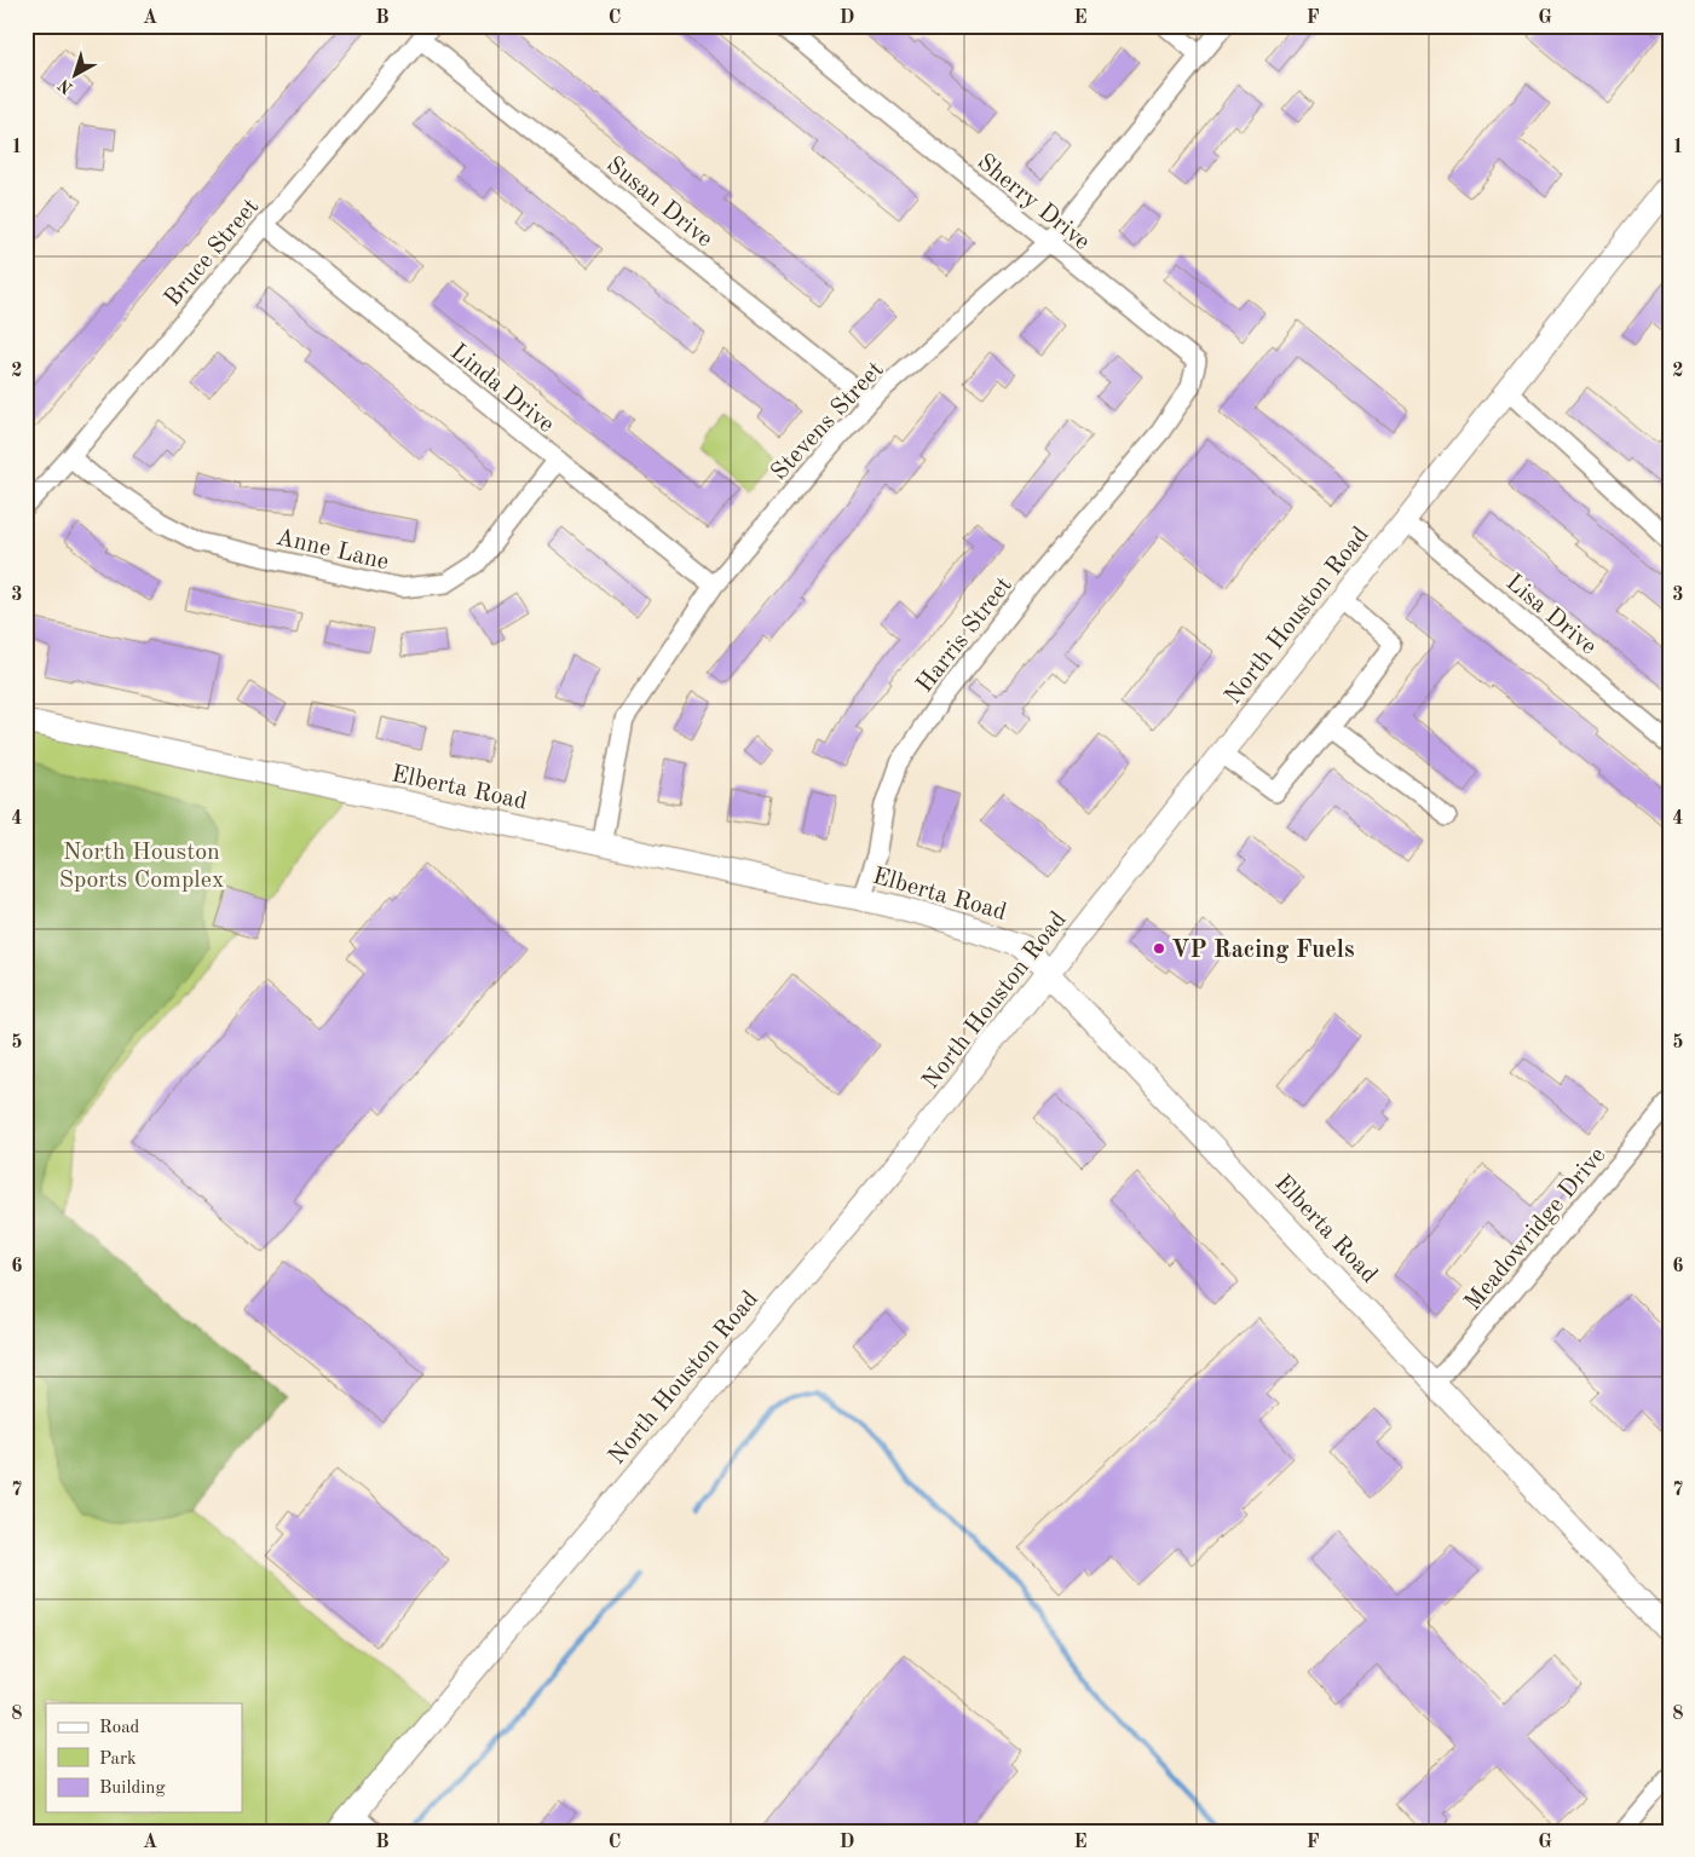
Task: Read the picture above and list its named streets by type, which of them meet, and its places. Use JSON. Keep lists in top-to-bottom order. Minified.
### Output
{"streets":{"street":["Susan Drive","Sherry Drive","Bruce Street","Linda Drive","Stevens Street","Anne Lane","Lisa Drive","North Houston Road","Harris Street","Elberta Road","Meadowridge Drive"]},"crossings":[["Susan Drive","Bruce Street"],["Susan Drive","Stevens Street"],["Sherry Drive","Stevens Street"],["Sherry Drive","Harris Street"],["Bruce Street","Linda Drive"],["Bruce Street","Anne Lane"],["Linda Drive","Stevens Street"],["Linda Drive","Anne Lane"],["Stevens Street","Elberta Road"],["Lisa Drive","North Houston Road"],["North Houston Road","Elberta Road"],["Harris Street","Elberta Road"],["Elberta Road","Meadowridge Drive"]],"parks":["North Houston Sports Complex"],"places":["VP Racing Fuels"],"legend":["Road","Park","Building"],"north":"bottom left","grid":{"columns":["A","B","C","D","E","F","G"],"rows":["1","2","3","4","5","6","7","8"]}}
